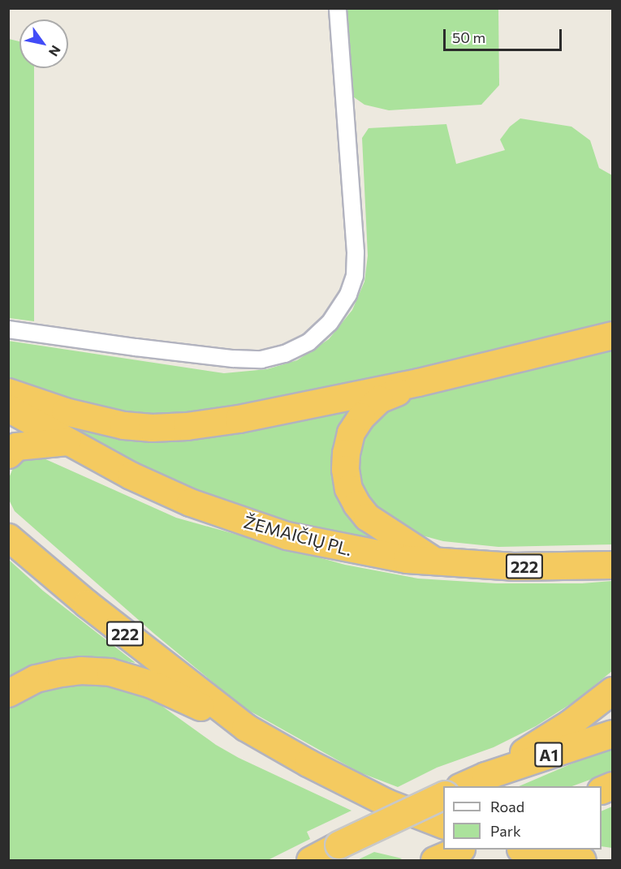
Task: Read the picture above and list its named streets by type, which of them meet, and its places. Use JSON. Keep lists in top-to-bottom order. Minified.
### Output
{"streets":{"highway":["ŽEMAIČIŲ PL.","222","A1"]},"legend":["Road","Park"],"scale_bar":"50 m","north":"bottom right"}
